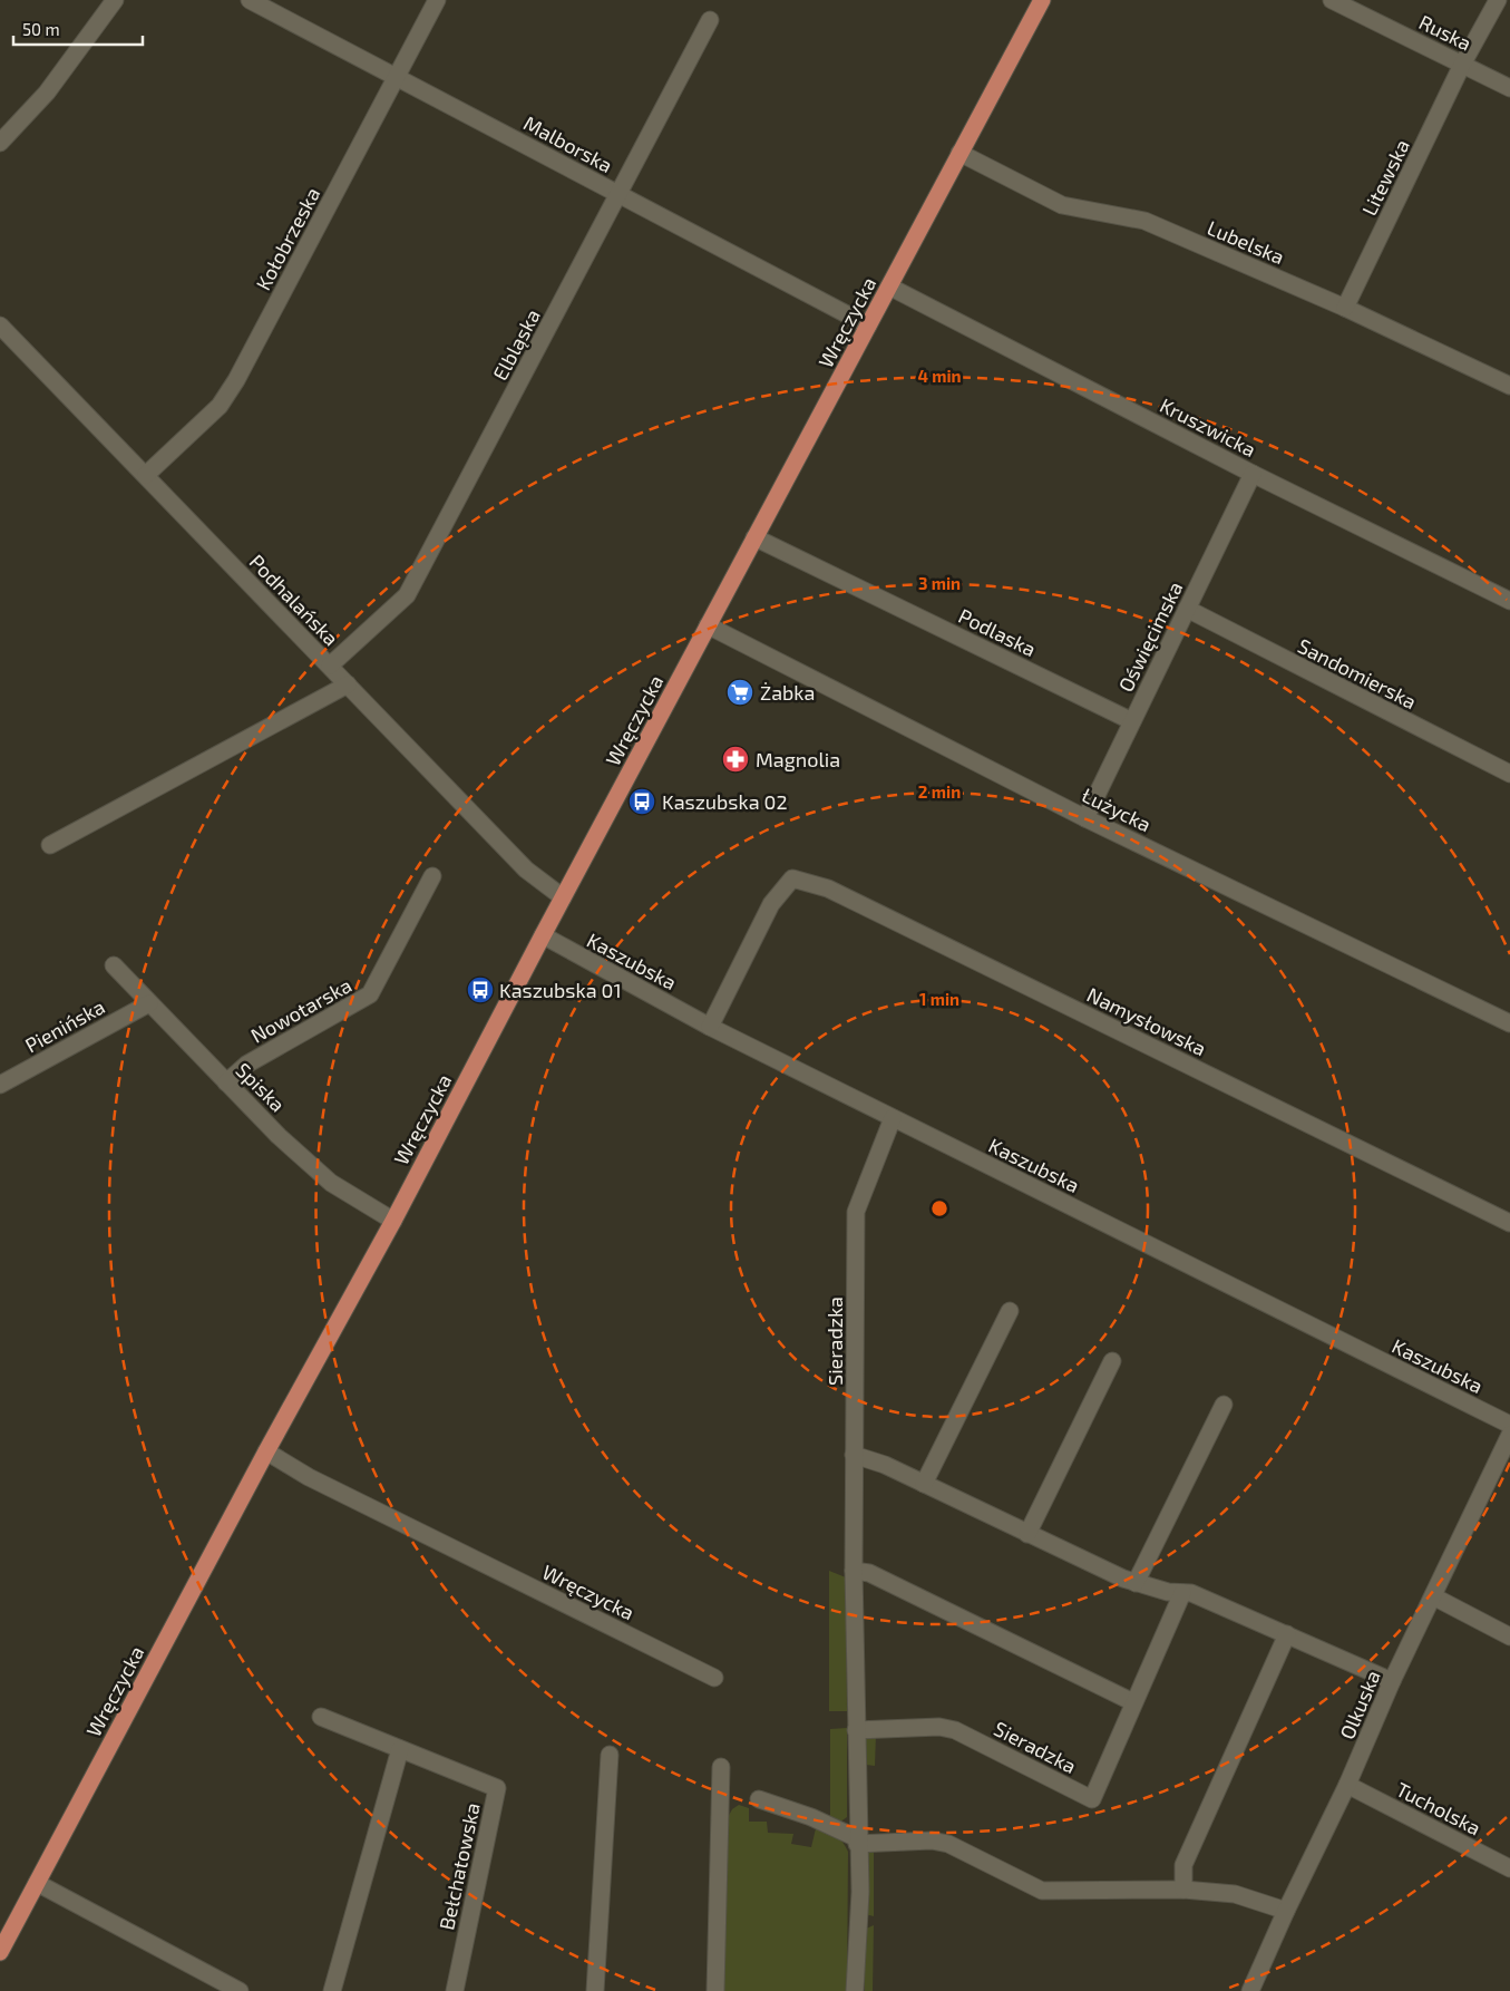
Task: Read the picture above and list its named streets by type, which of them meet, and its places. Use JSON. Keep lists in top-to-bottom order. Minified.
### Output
{"streets":{"main road":["Wręczycka"],"street":["Ruska","Malborska","Litewska","Kołobrzeska","Lubelska","Elbląska","Kruszwicka","Podhalańska","Podlaska","Oświęcimska","Sandomierska","Łużycka","Kaszubska","Nowotarska","Namysłowska","Pienińska","Spiska","Sieradzka","Olkuska","Tucholska","Bełchatowska"]},"crossings":[["Ruska","Litewska"],["Malborska","Kołobrzeska"],["Malborska","Wręczycka"],["Malborska","Elbląska"],["Litewska","Lubelska"],["Kołobrzeska","Podhalańska"],["Lubelska","Wręczycka"],["Wręczycka","Kruszwicka"],["Wręczycka","Podhalańska"],["Wręczycka","Podlaska"],["Wręczycka","Łużycka"],["Wręczycka","Kaszubska"],["Wręczycka","Spiska"],["Elbląska","Podhalańska"],["Kruszwicka","Oświęcimska"],["Podlaska","Oświęcimska"],["Oświęcimska","Sandomierska"],["Oświęcimska","Łużycka"],["Kaszubska","Namysłowska"],["Kaszubska","Sieradzka"],["Nowotarska","Spiska"],["Pienińska","Spiska"],["Olkuska","Tucholska"]],"places":{"supermarket":["Żabka"],"pharmacy":["Magnolia"],"bus stop":["Kaszubska 02","Kaszubska 01"]},"scale_bar":"50 m","rings":["4 min","3 min","2 min","1 min"]}
